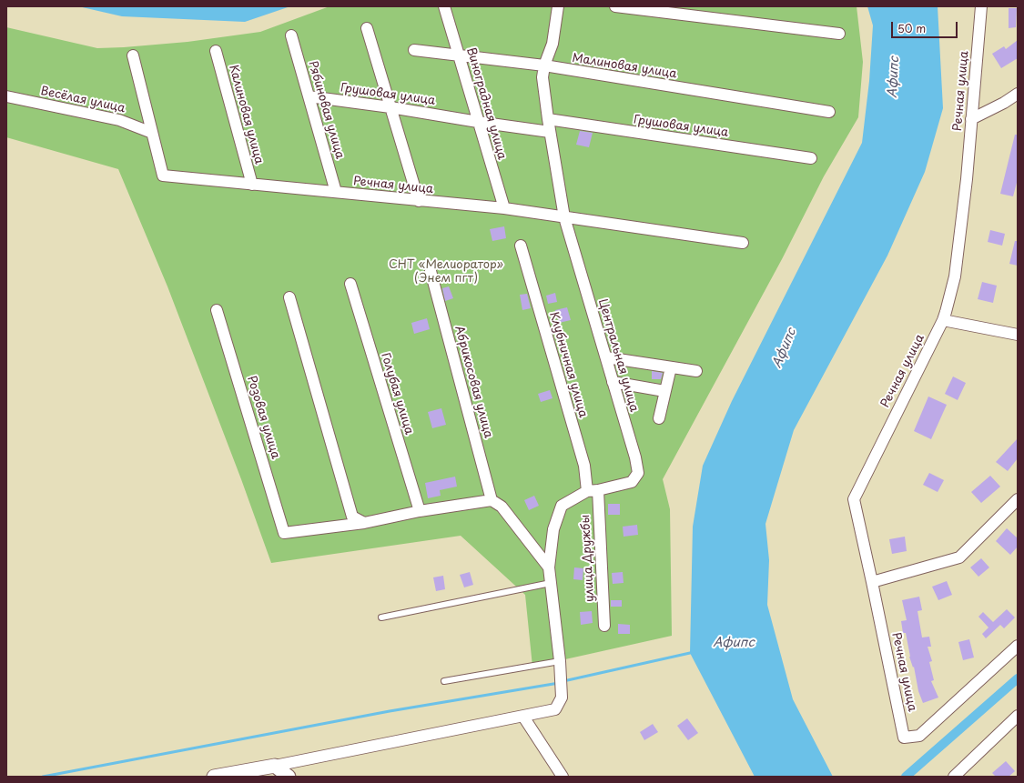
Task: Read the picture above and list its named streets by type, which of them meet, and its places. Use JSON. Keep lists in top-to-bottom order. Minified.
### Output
{"streets":{"street":["Малиновая улица","Речная улица","Грушовая улица","Весёлая улица","Виноградная улица","Рябиновая улица","Калиновая улица","Центральная улица","Клубничная улица","Абрикосовая улица","Голубая улица","Розовая улица","улица Дружбы"]},"crossings":[["Малиновая улица","Виноградная улица"],["Малиновая улица","Центральная улица"],["Речная улица","Весёлая улица"],["Речная улица","Виноградная улица"],["Речная улица","Рябиновая улица"],["Речная улица","Калиновая улица"],["Речная улица","Центральная улица"],["Грушовая улица","Виноградная улица"],["Грушовая улица","Рябиновая улица"],["Грушовая улица","Центральная улица"],["Центральная улица","Клубничная улица"],["Центральная улица","улица Дружбы"],["Клубничная улица","улица Дружбы"]],"water":["Афипс"],"parks":["СНТ «Мелиоратор» (Энем пгт)"],"scale_bar":"50 m"}
